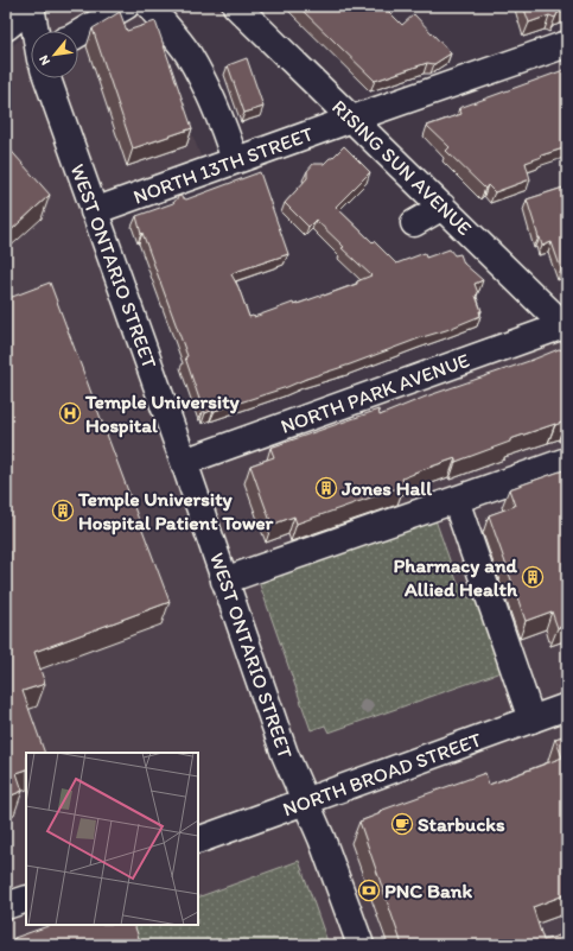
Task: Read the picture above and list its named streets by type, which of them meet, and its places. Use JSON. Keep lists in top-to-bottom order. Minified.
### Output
{"streets":{"street":["NORTH 13TH STREET","RISING SUN AVENUE","WEST ONTARIO STREET","NORTH PARK AVENUE","NORTH BROAD STREET"]},"crossings":[["NORTH 13TH STREET","RISING SUN AVENUE"],["NORTH 13TH STREET","WEST ONTARIO STREET"],["RISING SUN AVENUE","NORTH PARK AVENUE"],["WEST ONTARIO STREET","NORTH PARK AVENUE"],["WEST ONTARIO STREET","NORTH BROAD STREET"]],"places":{"hospital":["Temple University Hospital"],"building":["Jones Hall","Temple University Hospital Patient Tower","Pharmacy and Allied Health"],"cafe":["Starbucks"],"bank":["PNC Bank"]},"north":"bottom left"}
